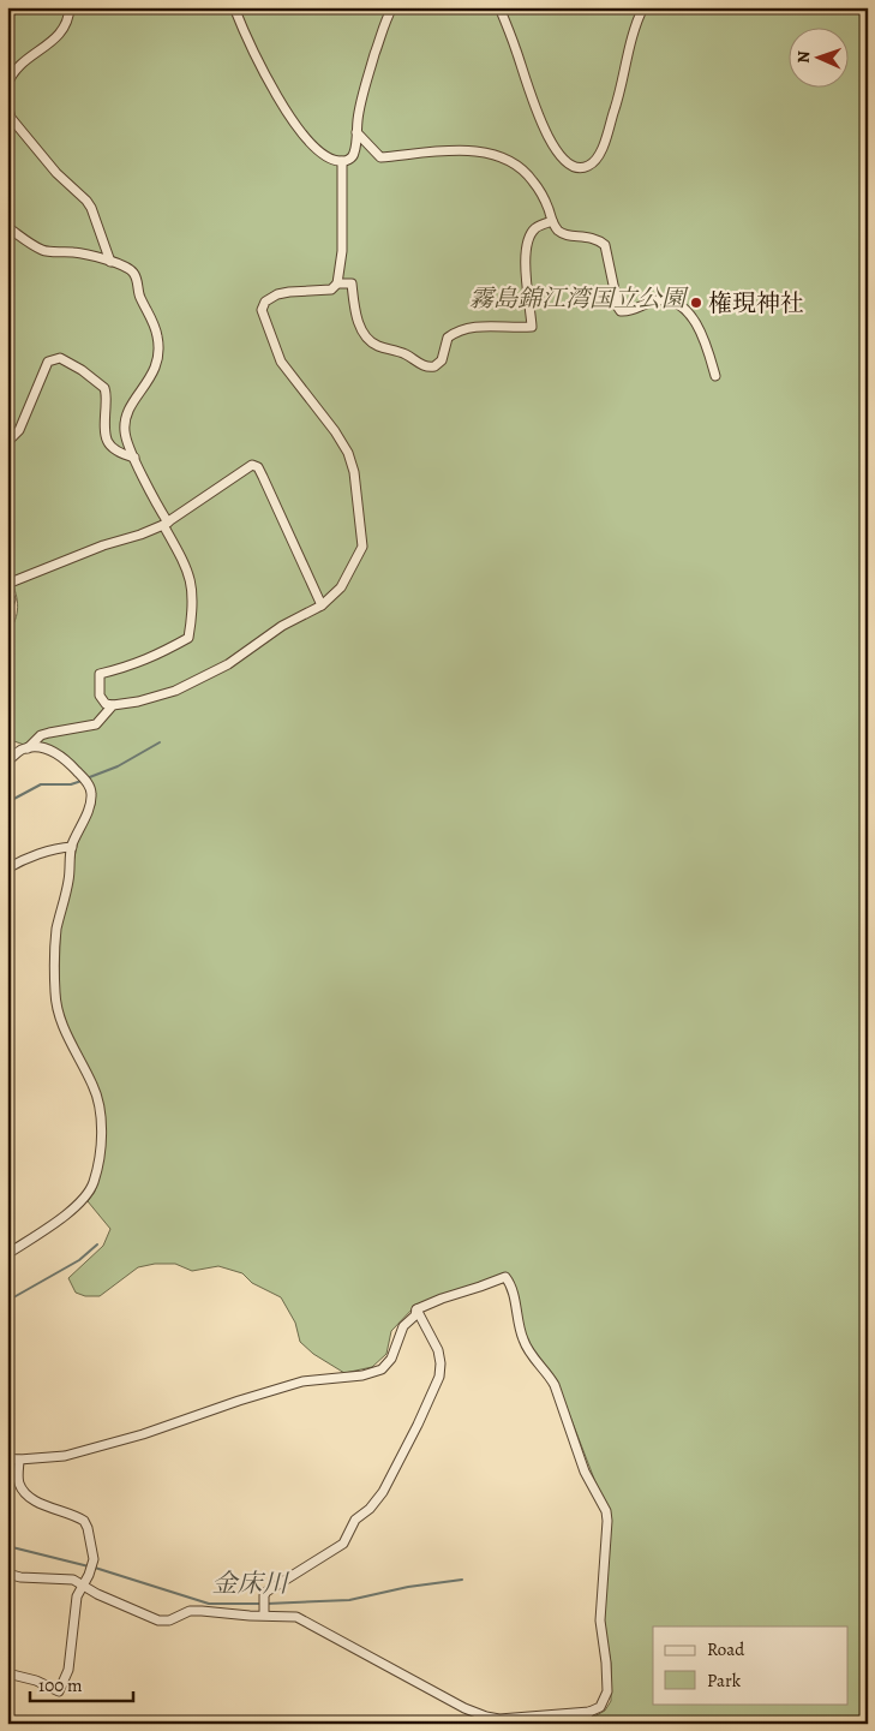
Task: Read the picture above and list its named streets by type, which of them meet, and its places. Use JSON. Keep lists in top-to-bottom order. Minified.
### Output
{"water":["金床川"],"parks":["霧島錦江湾国立公園"],"places":["権現神社"],"legend":["Road","Park"],"scale_bar":"100 m","north":"left"}
